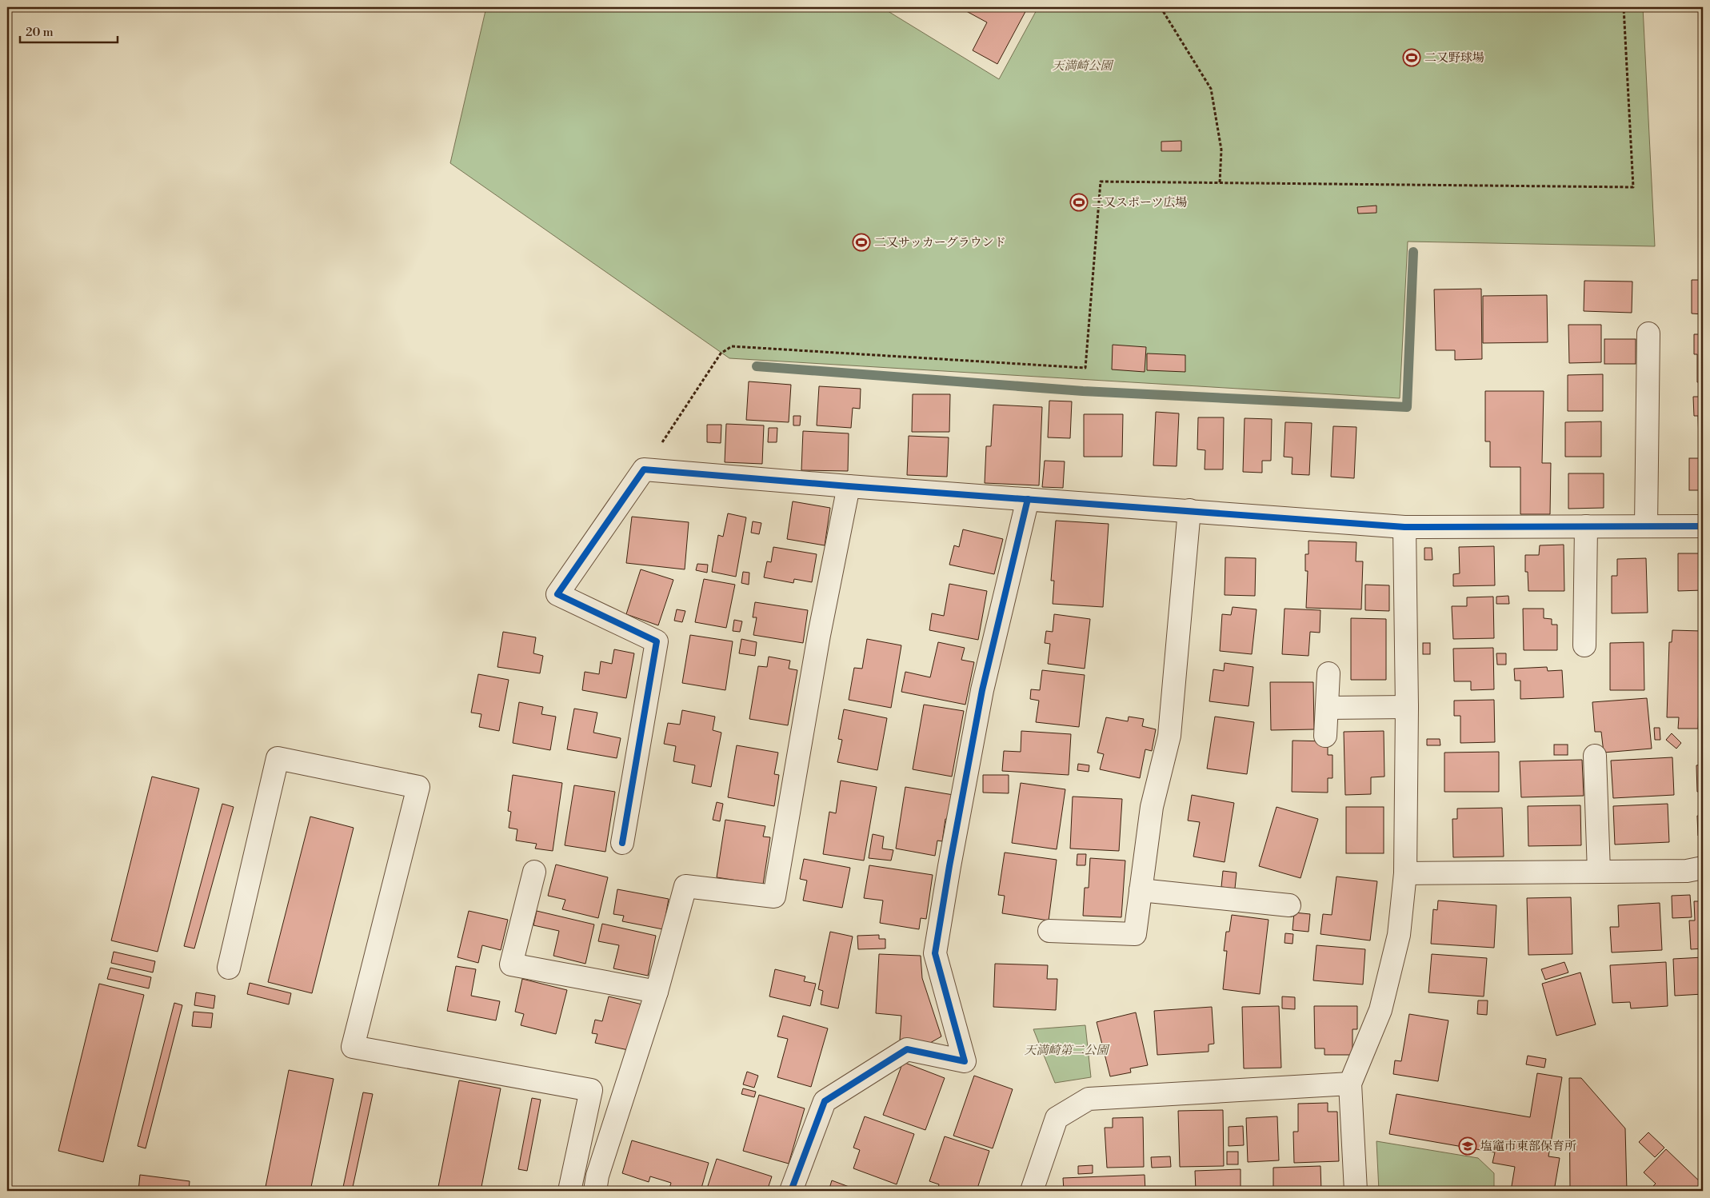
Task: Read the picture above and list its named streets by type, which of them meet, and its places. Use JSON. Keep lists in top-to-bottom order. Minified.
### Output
{"parks":["天満崎公園","天満崎第二公園"],"places":{"sports":["二又野球場","二又スポーツ広場","二又サッカーグラウンド"],"school or university":["塩竈市東部保育所"]},"scale_bar":"20 m"}
